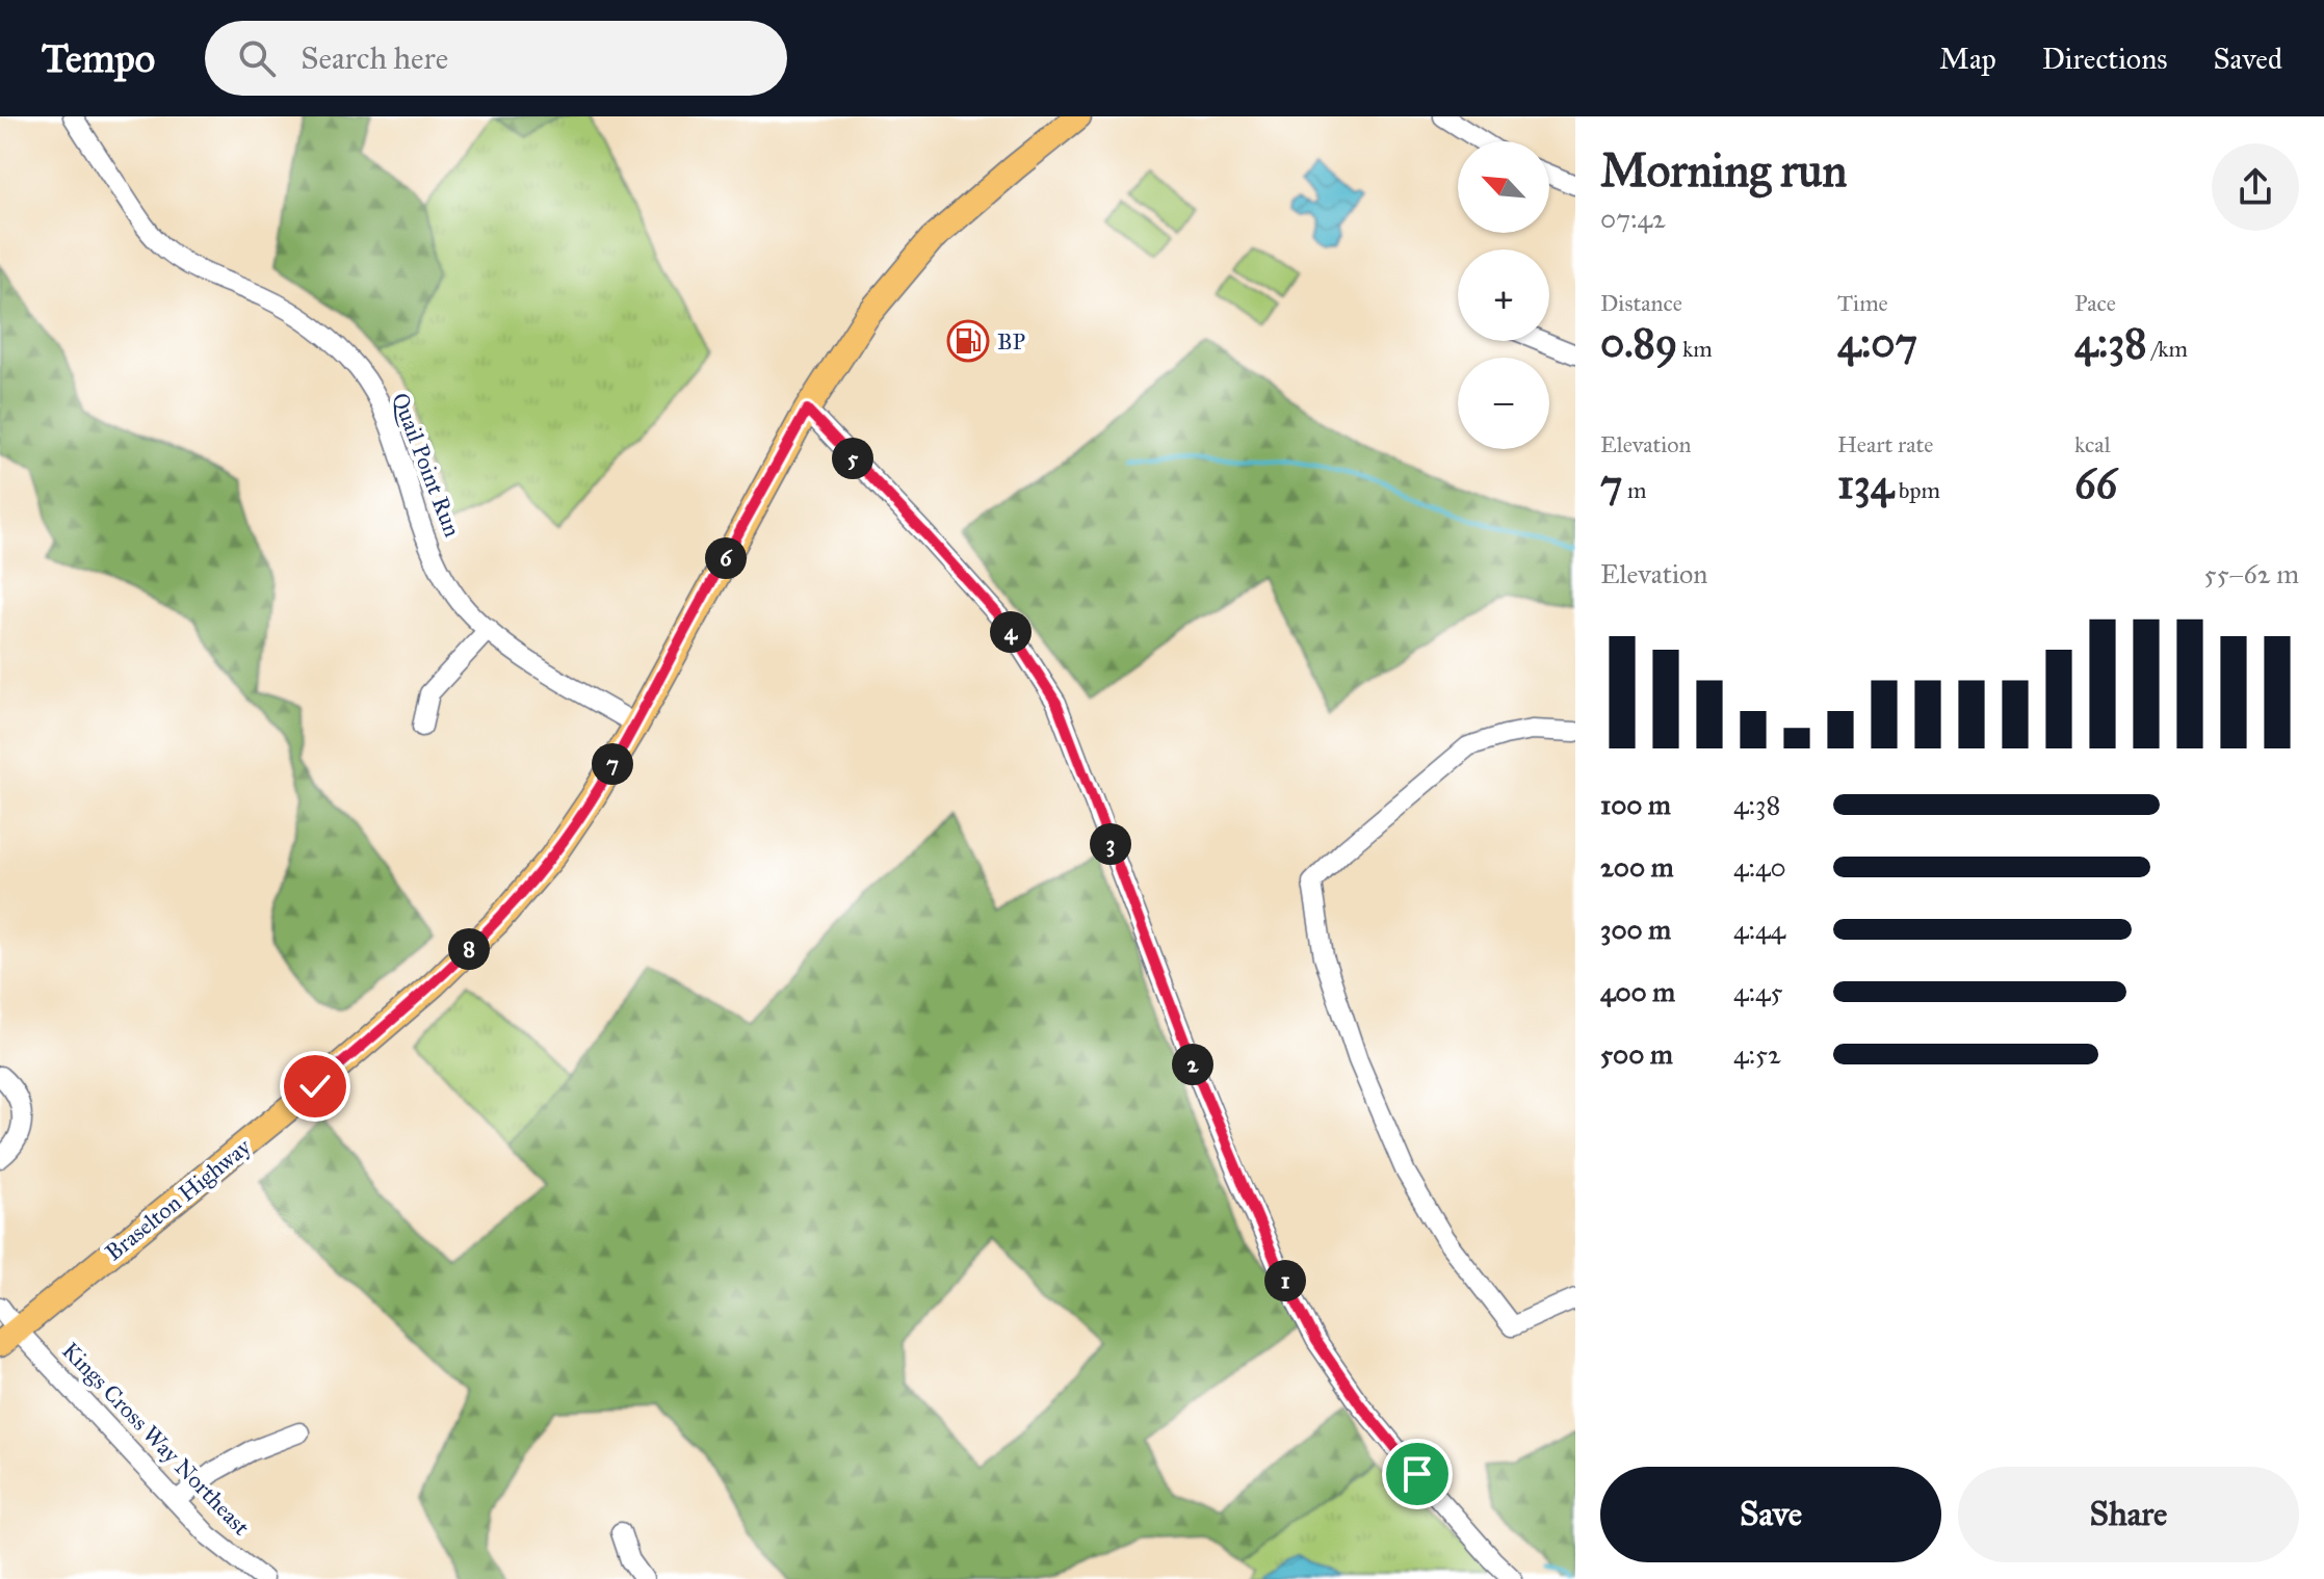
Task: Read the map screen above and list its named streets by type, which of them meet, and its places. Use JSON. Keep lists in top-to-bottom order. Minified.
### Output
{"streets":{"main road":["Braselton Highway"],"street":["Quail Point Run","Kings Cross Way Northeast"]},"crossings":[["Quail Point Run","Braselton Highway"],["Braselton Highway","Kings Cross Way Northeast"]],"places":{"fuel station":["BP"]},"north":"top left","page":{"header":"Tempo","search":"Search here","nav":["Map","Directions","Saved"],"heading":["Morning run","07:42"],"map_buttons":["+","−"],"stats":[["Distance","0.89 km"],["Time","4:07"],["Pace","4:38 /km"],["Elevation","7 m"],["Heart rate","134 bpm"],["kcal","66"]],"pins":["5","6","4","7","3","8","2","1"],"chart":["Elevation","55–62 m"],"list":[{"name":"100 m","note":"4:38"},{"name":"200 m","note":"4:40"},{"name":"300 m","note":"4:44"},{"name":"400 m","note":"4:45"},{"name":"500 m","note":"4:52"}],"buttons":["Save","Share"]}}
